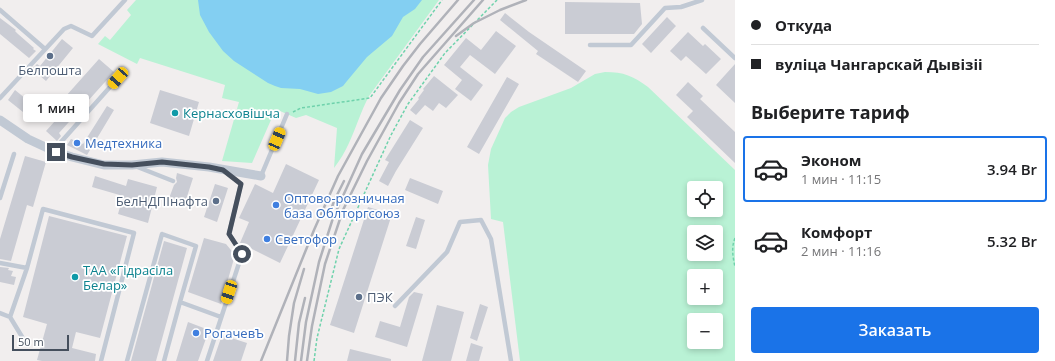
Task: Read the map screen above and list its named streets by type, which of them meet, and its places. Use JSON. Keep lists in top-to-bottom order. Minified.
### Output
{"places":["Белпошта","Кернасховішча","Медтехника","БелНДПІнафта","Оптово-розничная база Облторгсоюз","Светофор","ТАА «Гідрасіла Белар»","ПЭК","РогачевЪ"],"scale_bar":"50 m","page":{"banner":["Откуда","вуліца Чангарскай Дывізіі"],"heading":"Выберите тариф","bubble":"1 мин","list":[{"name":"Эконом","note":"1 мин · 11:15","value":"3.94 Br"},{"name":"Комфорт","note":"2 мин · 11:16","value":"5.32 Br"}],"map_buttons":["+","−"],"buttons":"Заказать","scale":"50 m"}}
